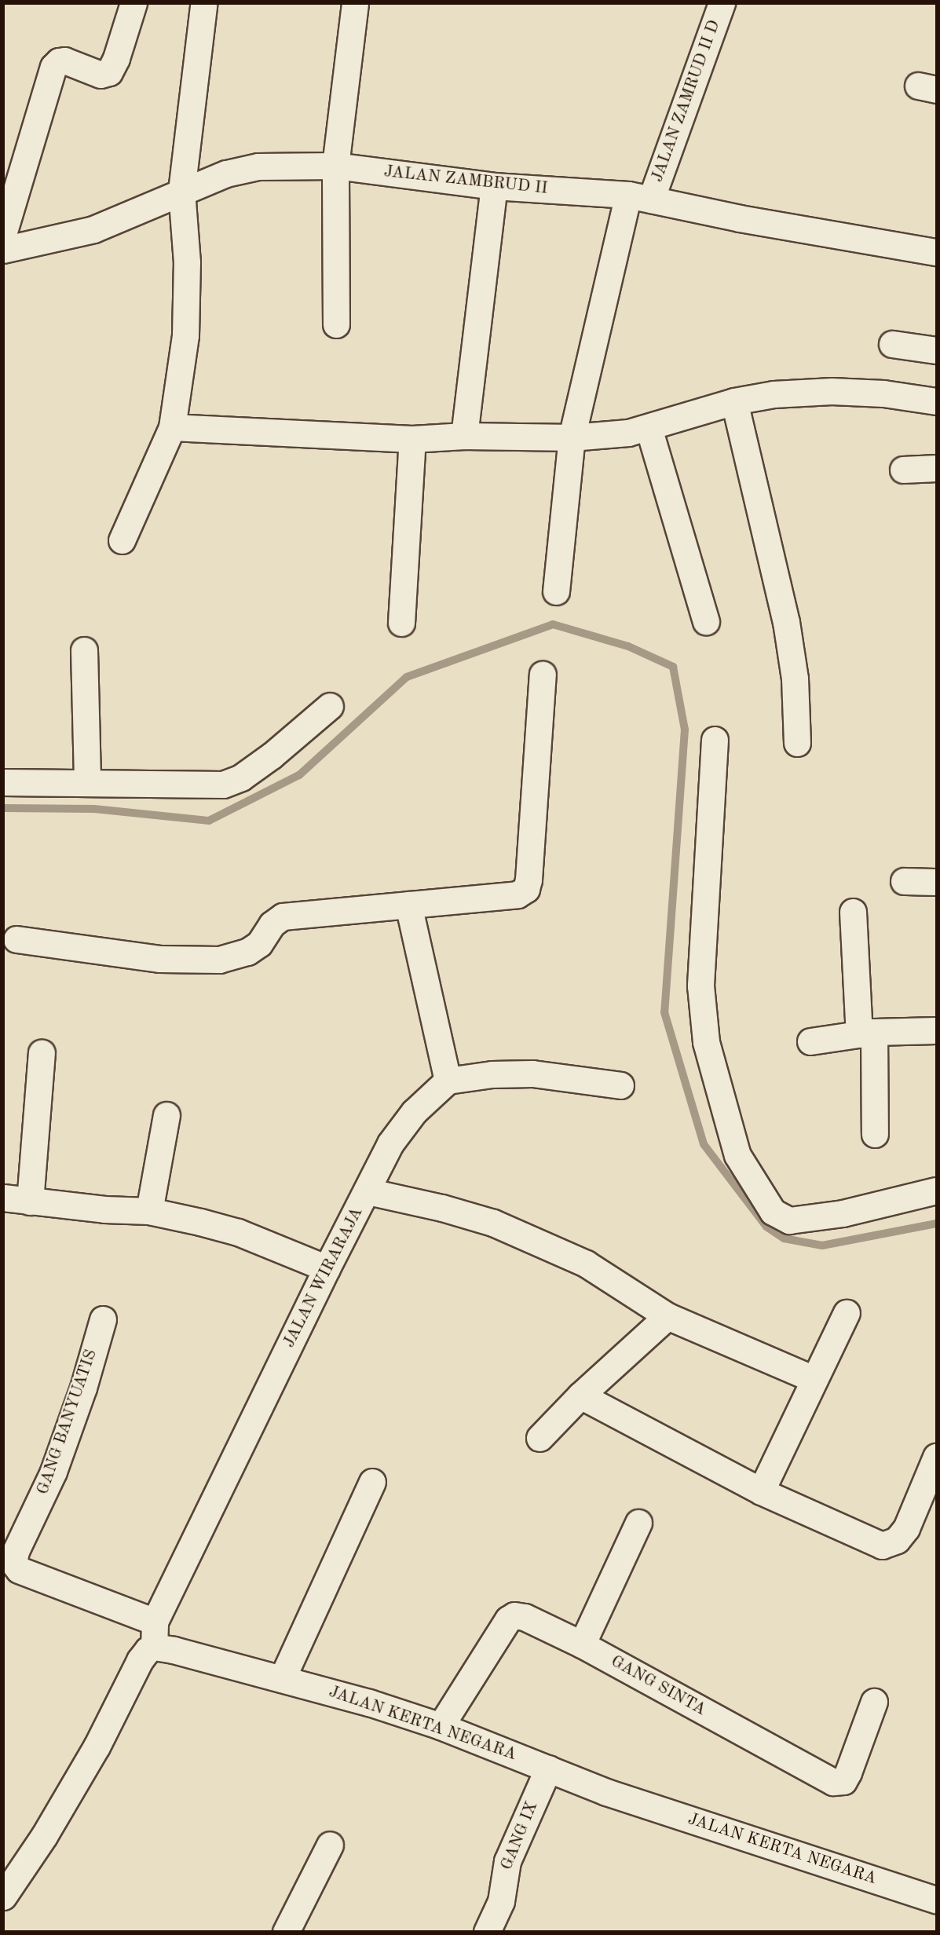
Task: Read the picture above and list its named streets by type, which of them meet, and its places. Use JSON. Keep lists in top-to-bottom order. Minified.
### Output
{"streets":{"street":["JALAN ZAMRUD II D","JALAN ZAMBRUD II","JALAN WIRARAJA","GANG BANYUATIS","GANG SINTA","JALAN KERTA NEGARA","GANG IX"]},"crossings":[["JALAN ZAMRUD II D","JALAN ZAMBRUD II"],["JALAN WIRARAJA","GANG BANYUATIS"],["JALAN WIRARAJA","JALAN KERTA NEGARA"],["GANG SINTA","JALAN KERTA NEGARA"],["JALAN KERTA NEGARA","GANG IX"]]}
